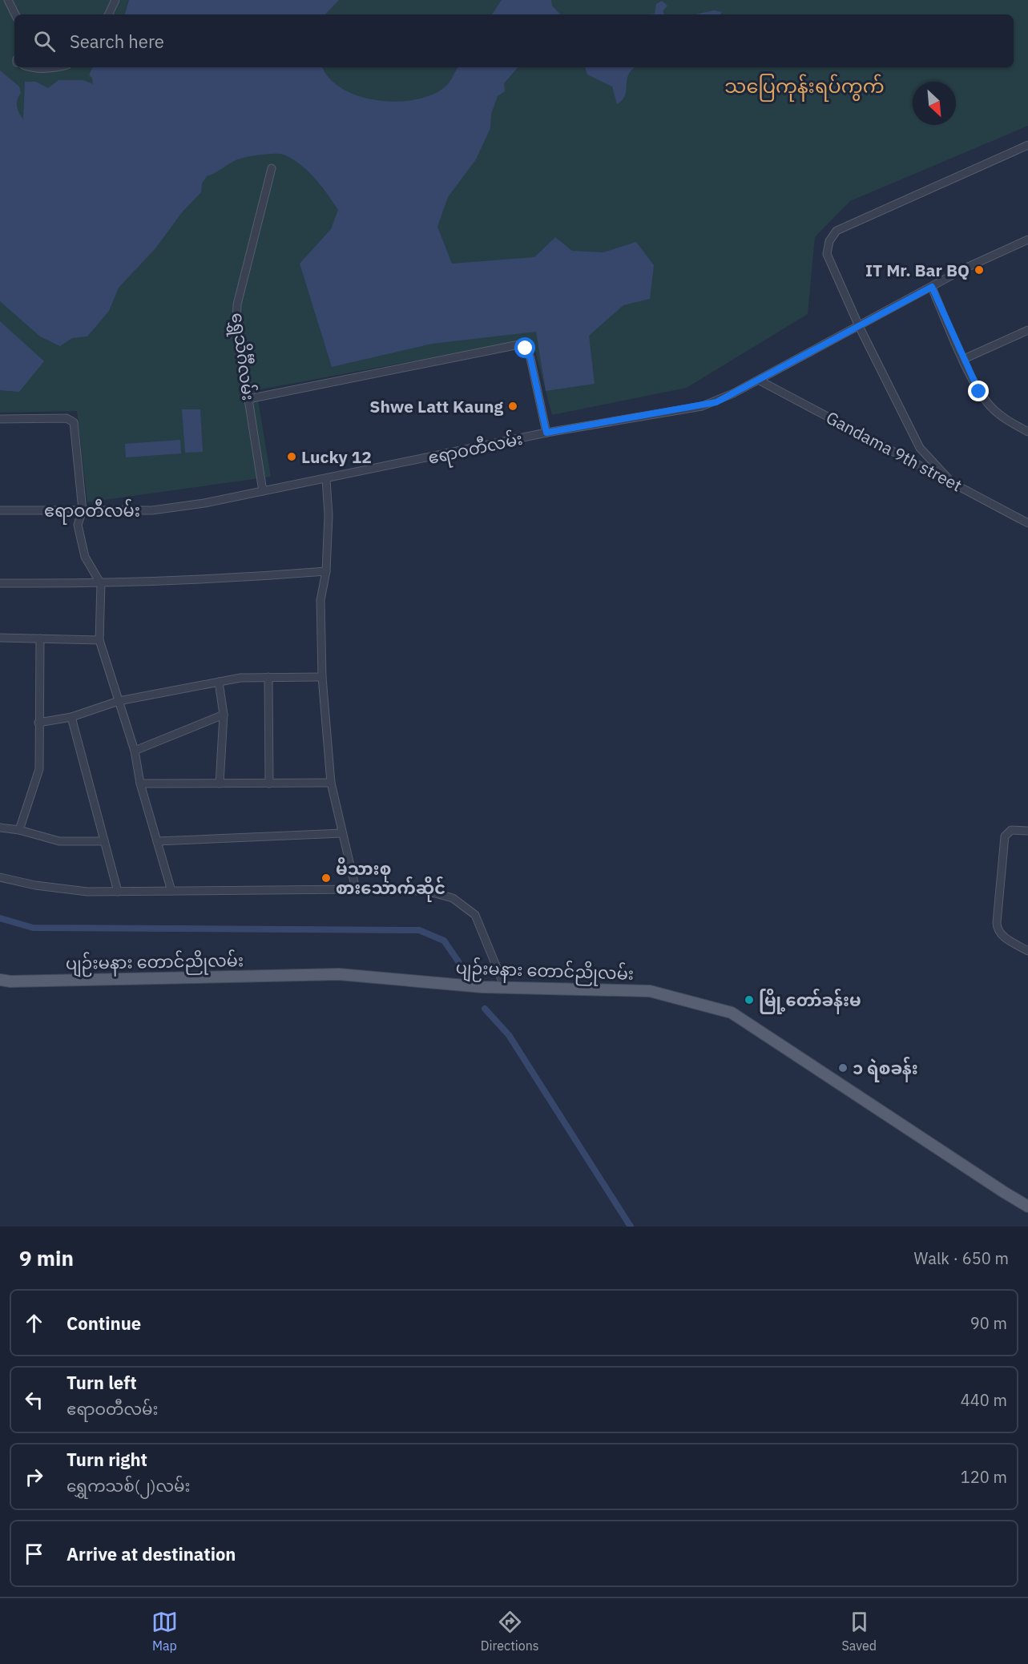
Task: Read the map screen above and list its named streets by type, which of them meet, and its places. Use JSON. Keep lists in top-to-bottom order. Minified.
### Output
{"streets":{"main road":["ပျဉ်းမနား တောင်ညိုလမ်း"],"street":["ရွှေသိင်္ဂီလမ်း","ဧရာဝတီလမ်း","Gandama 9th street"]},"crossings":[["ရွှေသိင်္ဂီလမ်း","ဧရာဝတီလမ်း"],["ဧရာဝတီလမ်း","Gandama 9th street"]],"districts":["သပြေကုန်းရပ်ကွက်"],"places":["IT Mr. Bar BQ","Shwe Latt Kaung","Lucky 12","မိသားစု စားသောက်ဆိုင်","မြို့တော်ခန်းမ","၁ ရဲစခန်း"],"north":"bottom right","page":{"search":"Search here","heading":["9 min","Walk · 650 m"],"list":[["Continue","90 m"],["Turn left","ဧရာဝတီလမ်း","440 m"],["Turn right","ရွှေကသစ်(၂)လမ်း","120 m"],"Arrive at destination"],"nav":["Map","Directions","Saved"]}}
